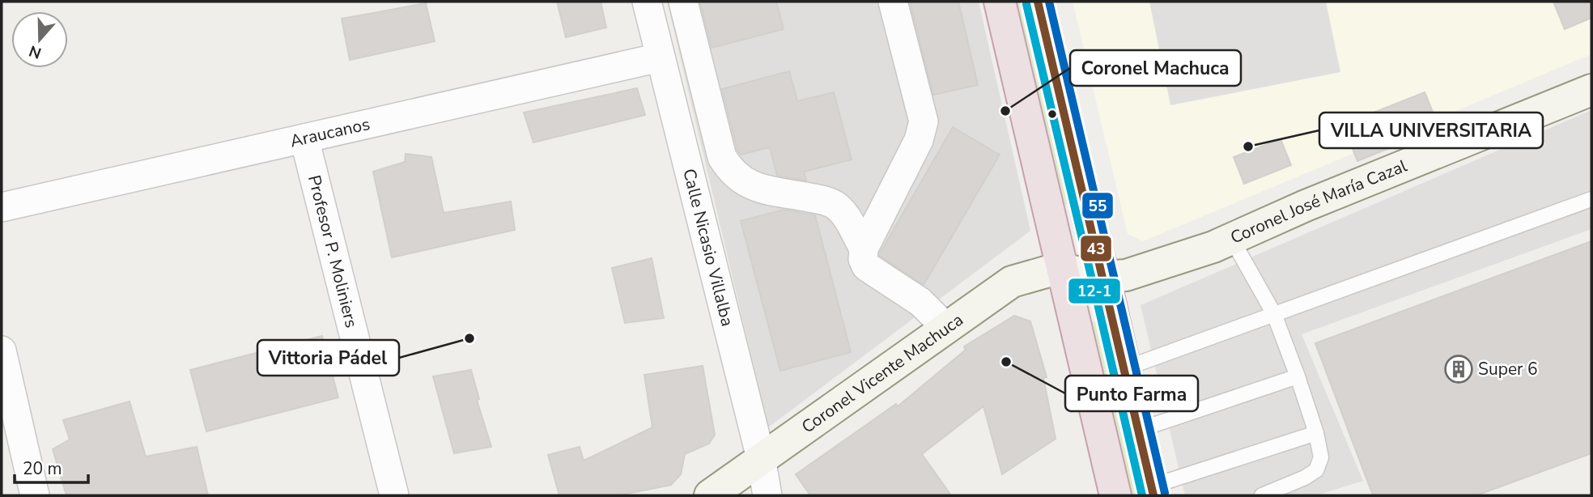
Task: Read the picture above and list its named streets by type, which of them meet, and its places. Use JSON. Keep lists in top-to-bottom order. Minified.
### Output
{"streets":{"street":["Araucanos","Coronel José María Cazal","Calle Nicasio Villalba","Profesor P. Moliniers","Coronel Vicente Machuca"]},"crossings":[["Araucanos","Calle Nicasio Villalba"],["Araucanos","Profesor P. Moliniers"],["Coronel José María Cazal","Coronel Vicente Machuca"],["Calle Nicasio Villalba","Coronel Vicente Machuca"]],"places":{"other":["Coronel Machuca","VILLA UNIVERSITARIA","Vittoria Pádel","Punto Farma"],"building":["Super 6"]},"lines":["transit line 43","transit line 55","transit line 12-1"],"scale_bar":"20 m","north":"bottom"}
